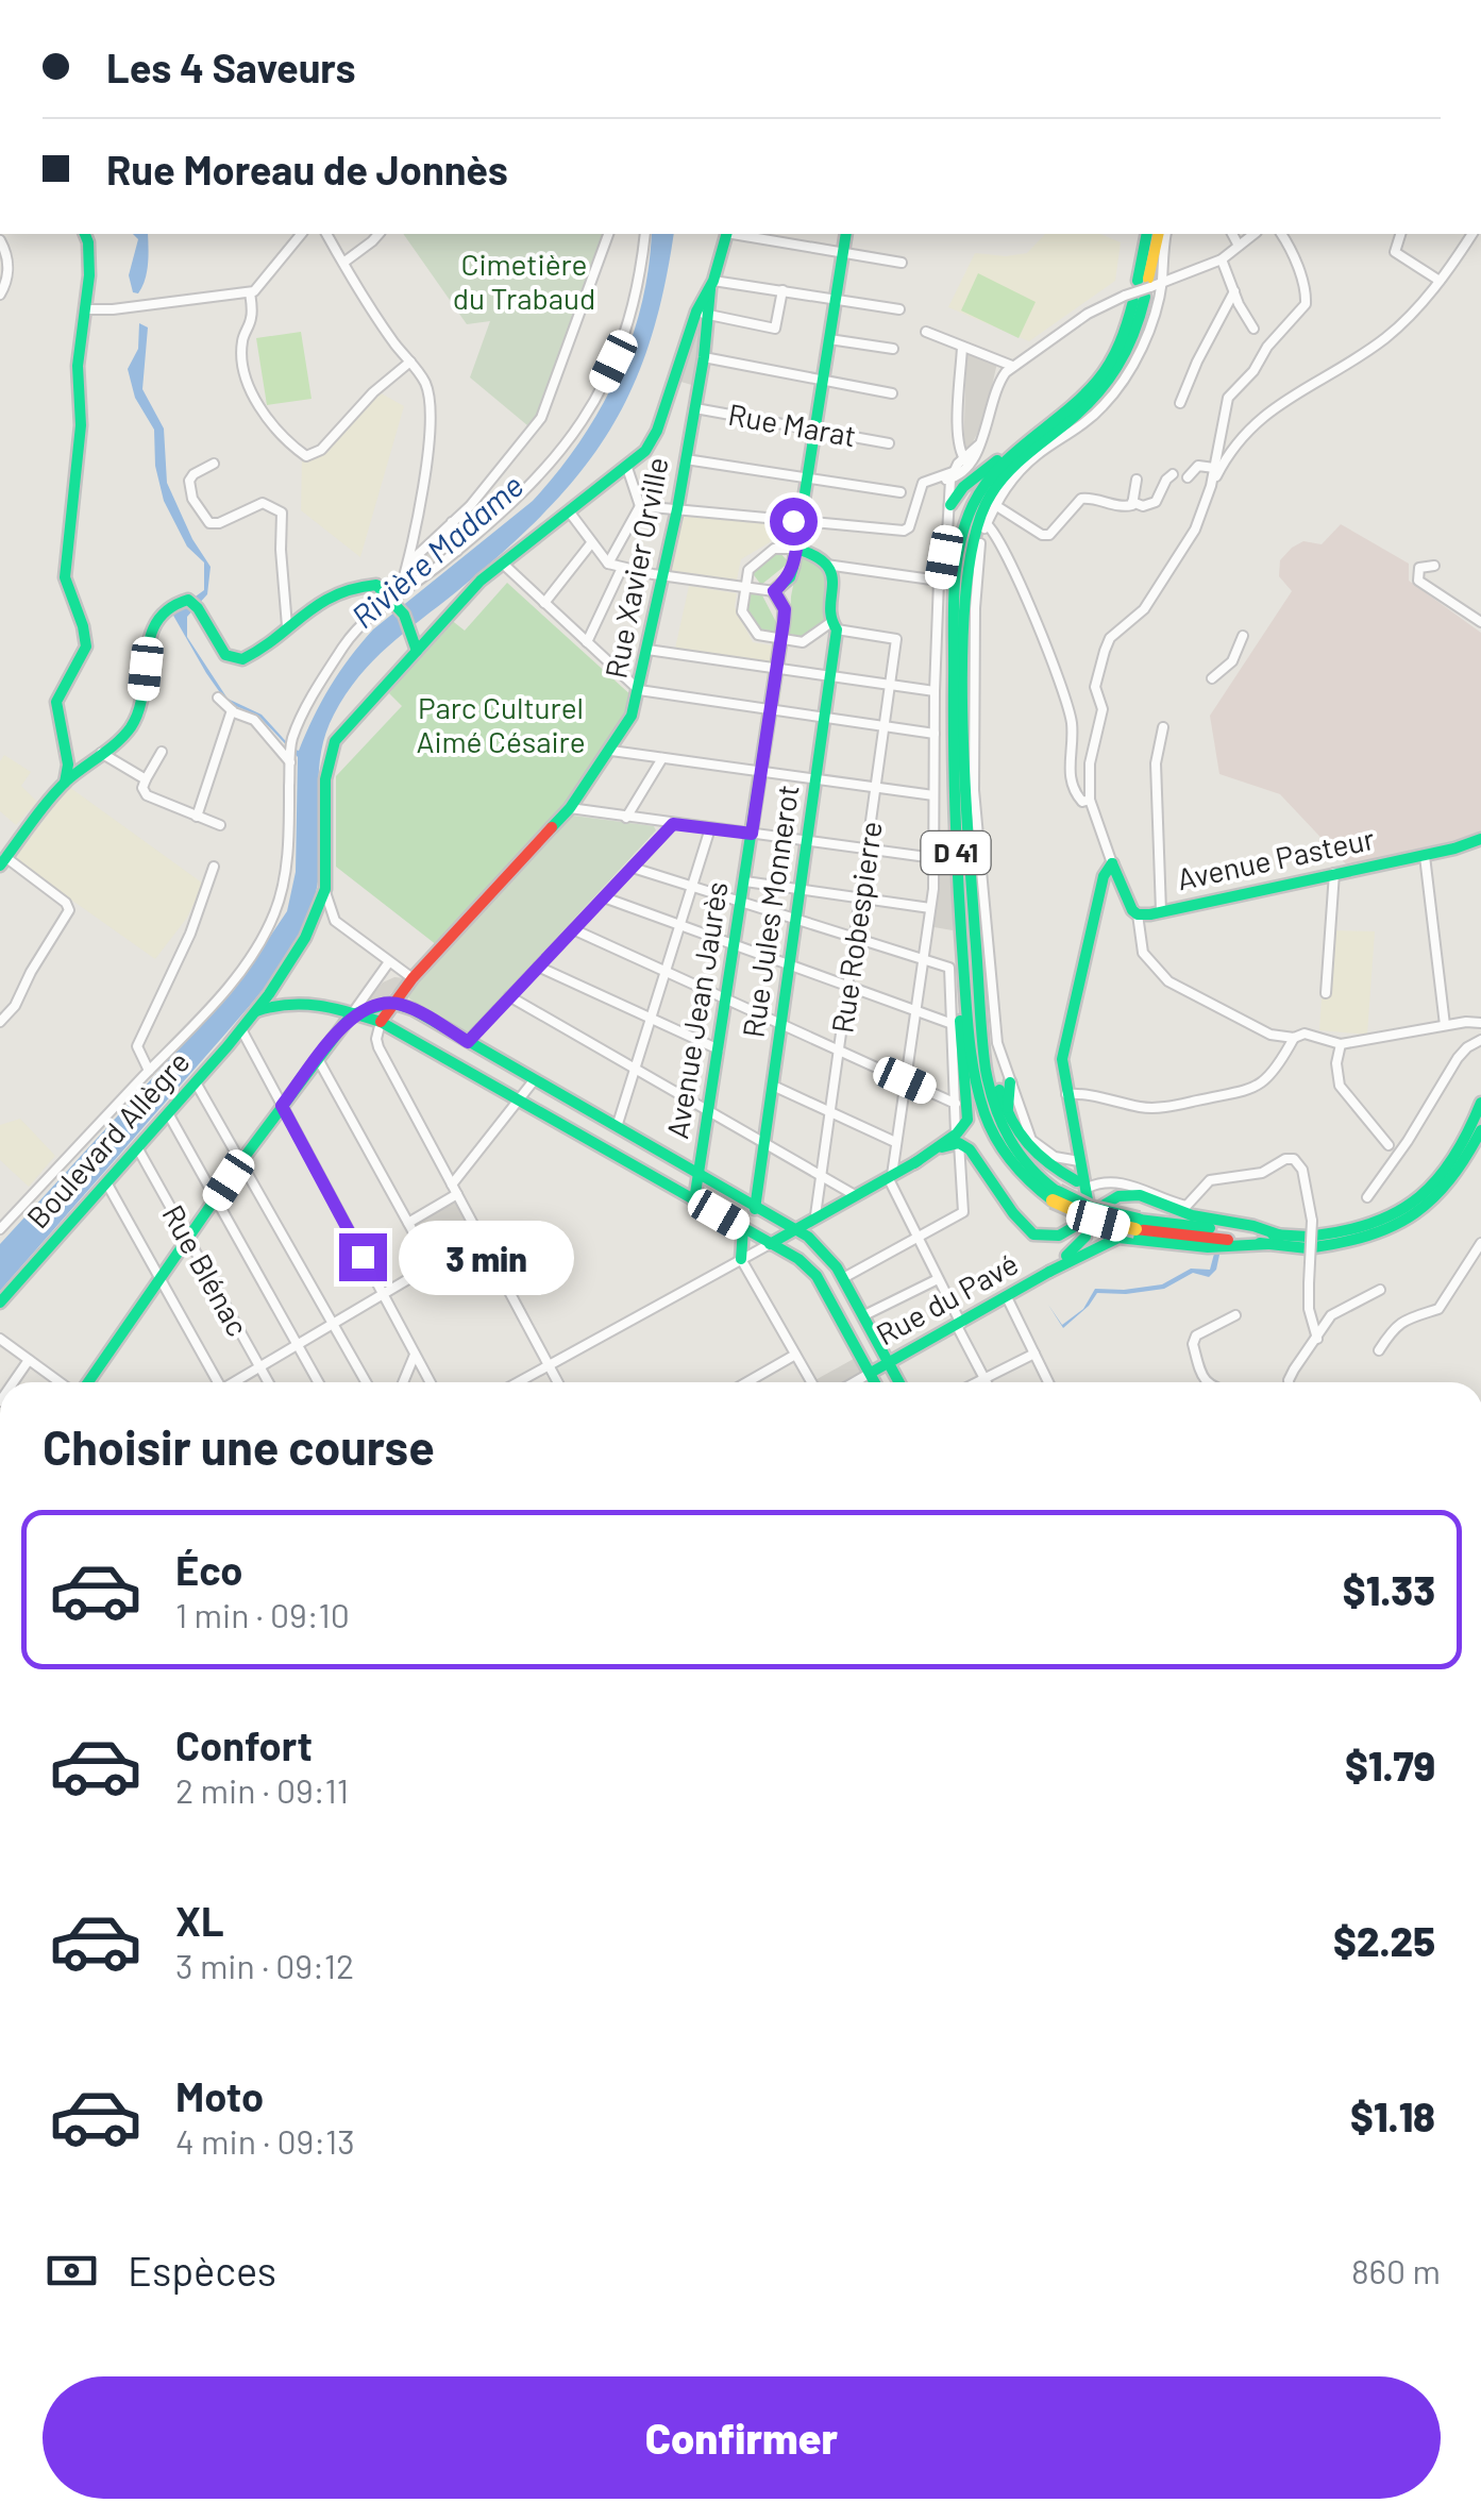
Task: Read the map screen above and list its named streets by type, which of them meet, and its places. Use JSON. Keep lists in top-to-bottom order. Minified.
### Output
{"streets":{"main road":["Rue Xavier Orville","D 41","Avenue Pasteur","Rue Jules Monnerot","Avenue Jean Jaurès","Boulevard Allègre","Rue du Pavé"],"street":["Rue Marat","Rue Robespierre","Rue Blénac"]},"crossings":[["Rue Marat","Rue Xavier Orville"],["Rue Jules Monnerot","Rue Robespierre"],["Boulevard Allègre","Rue Blénac"]],"water":["Rivière Madame"],"parks":["Cimetière du Trabaud","Parc Culturel Aimé Césaire"],"page":{"banner":["Les 4 Saveurs","Rue Moreau de Jonnès"],"bubble":"3 min","heading":"Choisir une course","list":[{"name":"Éco","note":"1 min · 09:10","value":"$1.33"},{"name":"Confort","note":"2 min · 09:11","value":"$1.79"},{"name":"XL","note":"3 min · 09:12","value":"$2.25"},{"name":"Moto","note":"4 min · 09:13","value":"$1.18"}],"pay":["Espèces","860 m"],"buttons":"Confirmer"}}
